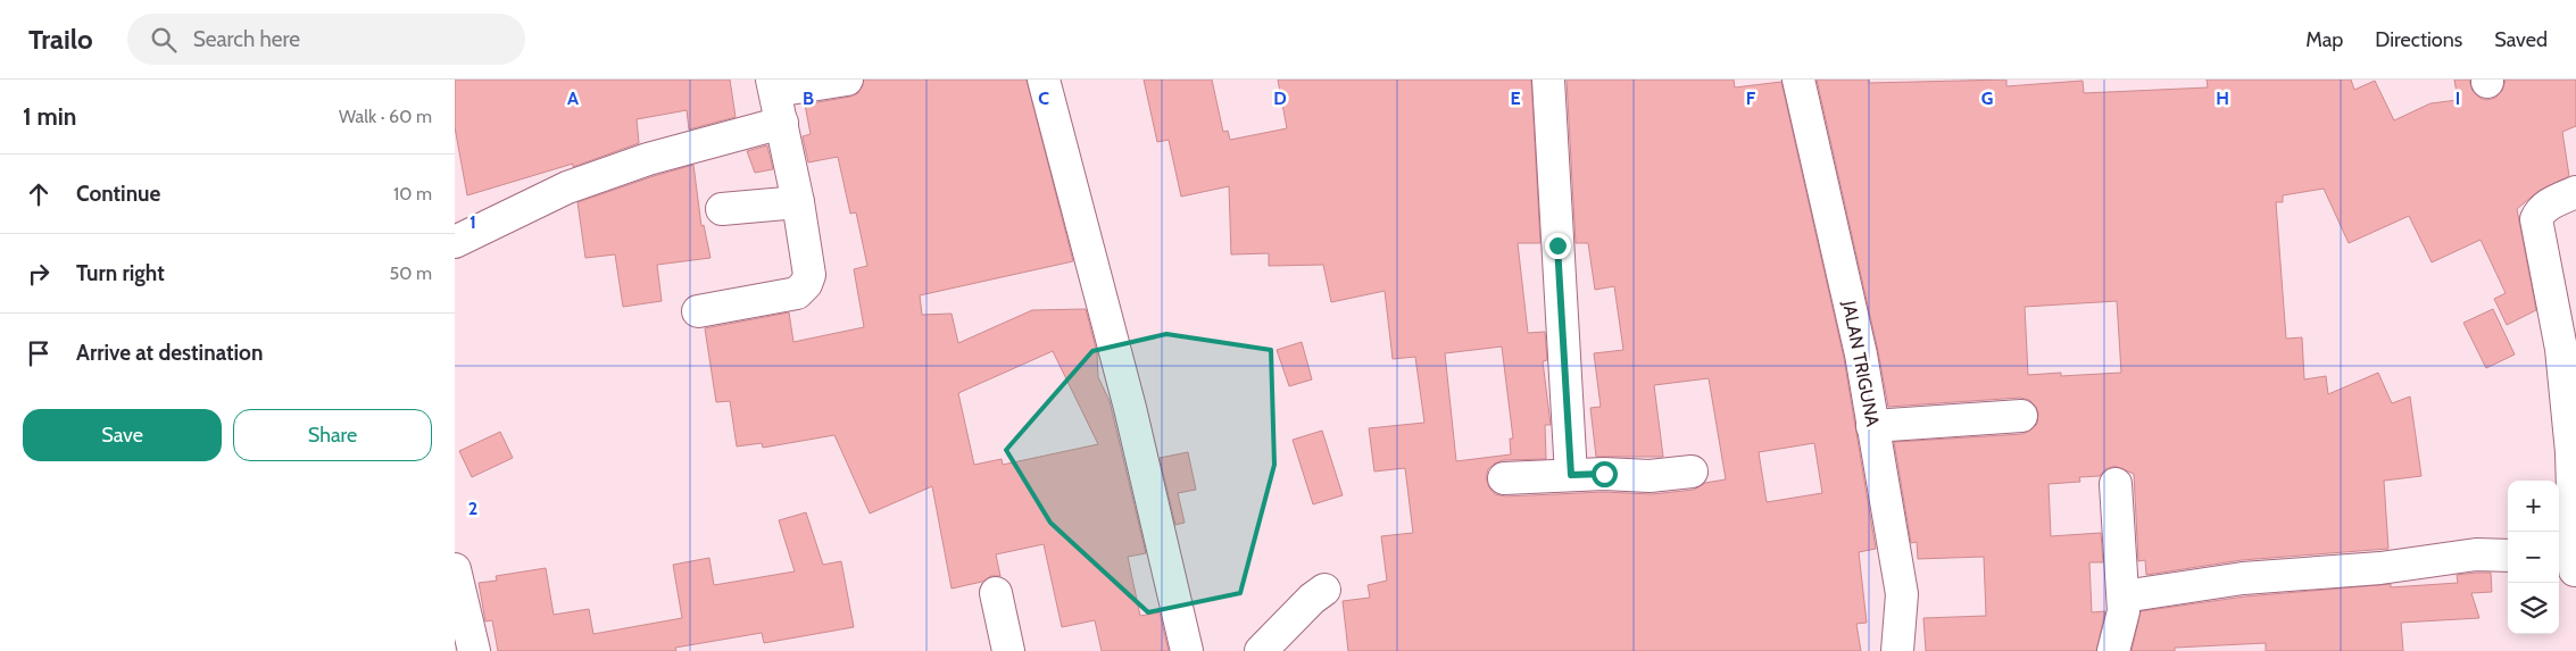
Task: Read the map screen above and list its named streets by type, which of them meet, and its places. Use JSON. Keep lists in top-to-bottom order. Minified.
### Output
{"streets":{"street":["JALAN TRIGUNA"]},"page":{"header":"Trailo","search":"Search here","nav":["Map","Directions","Saved"],"heading":["1 min","Walk · 60 m"],"list":[["Continue","10 m"],["Turn right","50 m"],"Arrive at destination"],"buttons":["Save","Share"],"map_buttons":["+","−"]},"grid":{"columns":["A","B","C","D","E","F","G","H","I"],"rows":["1","2"]}}
